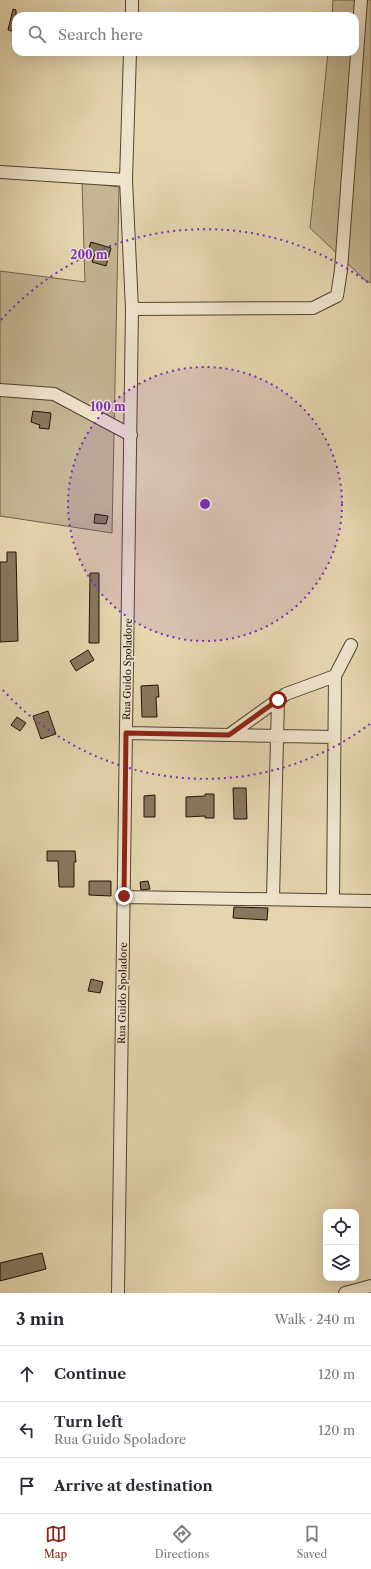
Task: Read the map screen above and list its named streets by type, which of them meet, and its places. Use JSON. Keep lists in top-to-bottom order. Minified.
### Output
{"streets":{"street":["Rua Guido Spoladore"]},"page":{"search":"Search here","heading":["3 min","Walk · 240 m"],"list":[["Continue","120 m"],["Turn left","Rua Guido Spoladore","120 m"],"Arrive at destination"],"nav":["Map","Directions","Saved"]},"rings":["200 m","100 m"]}
